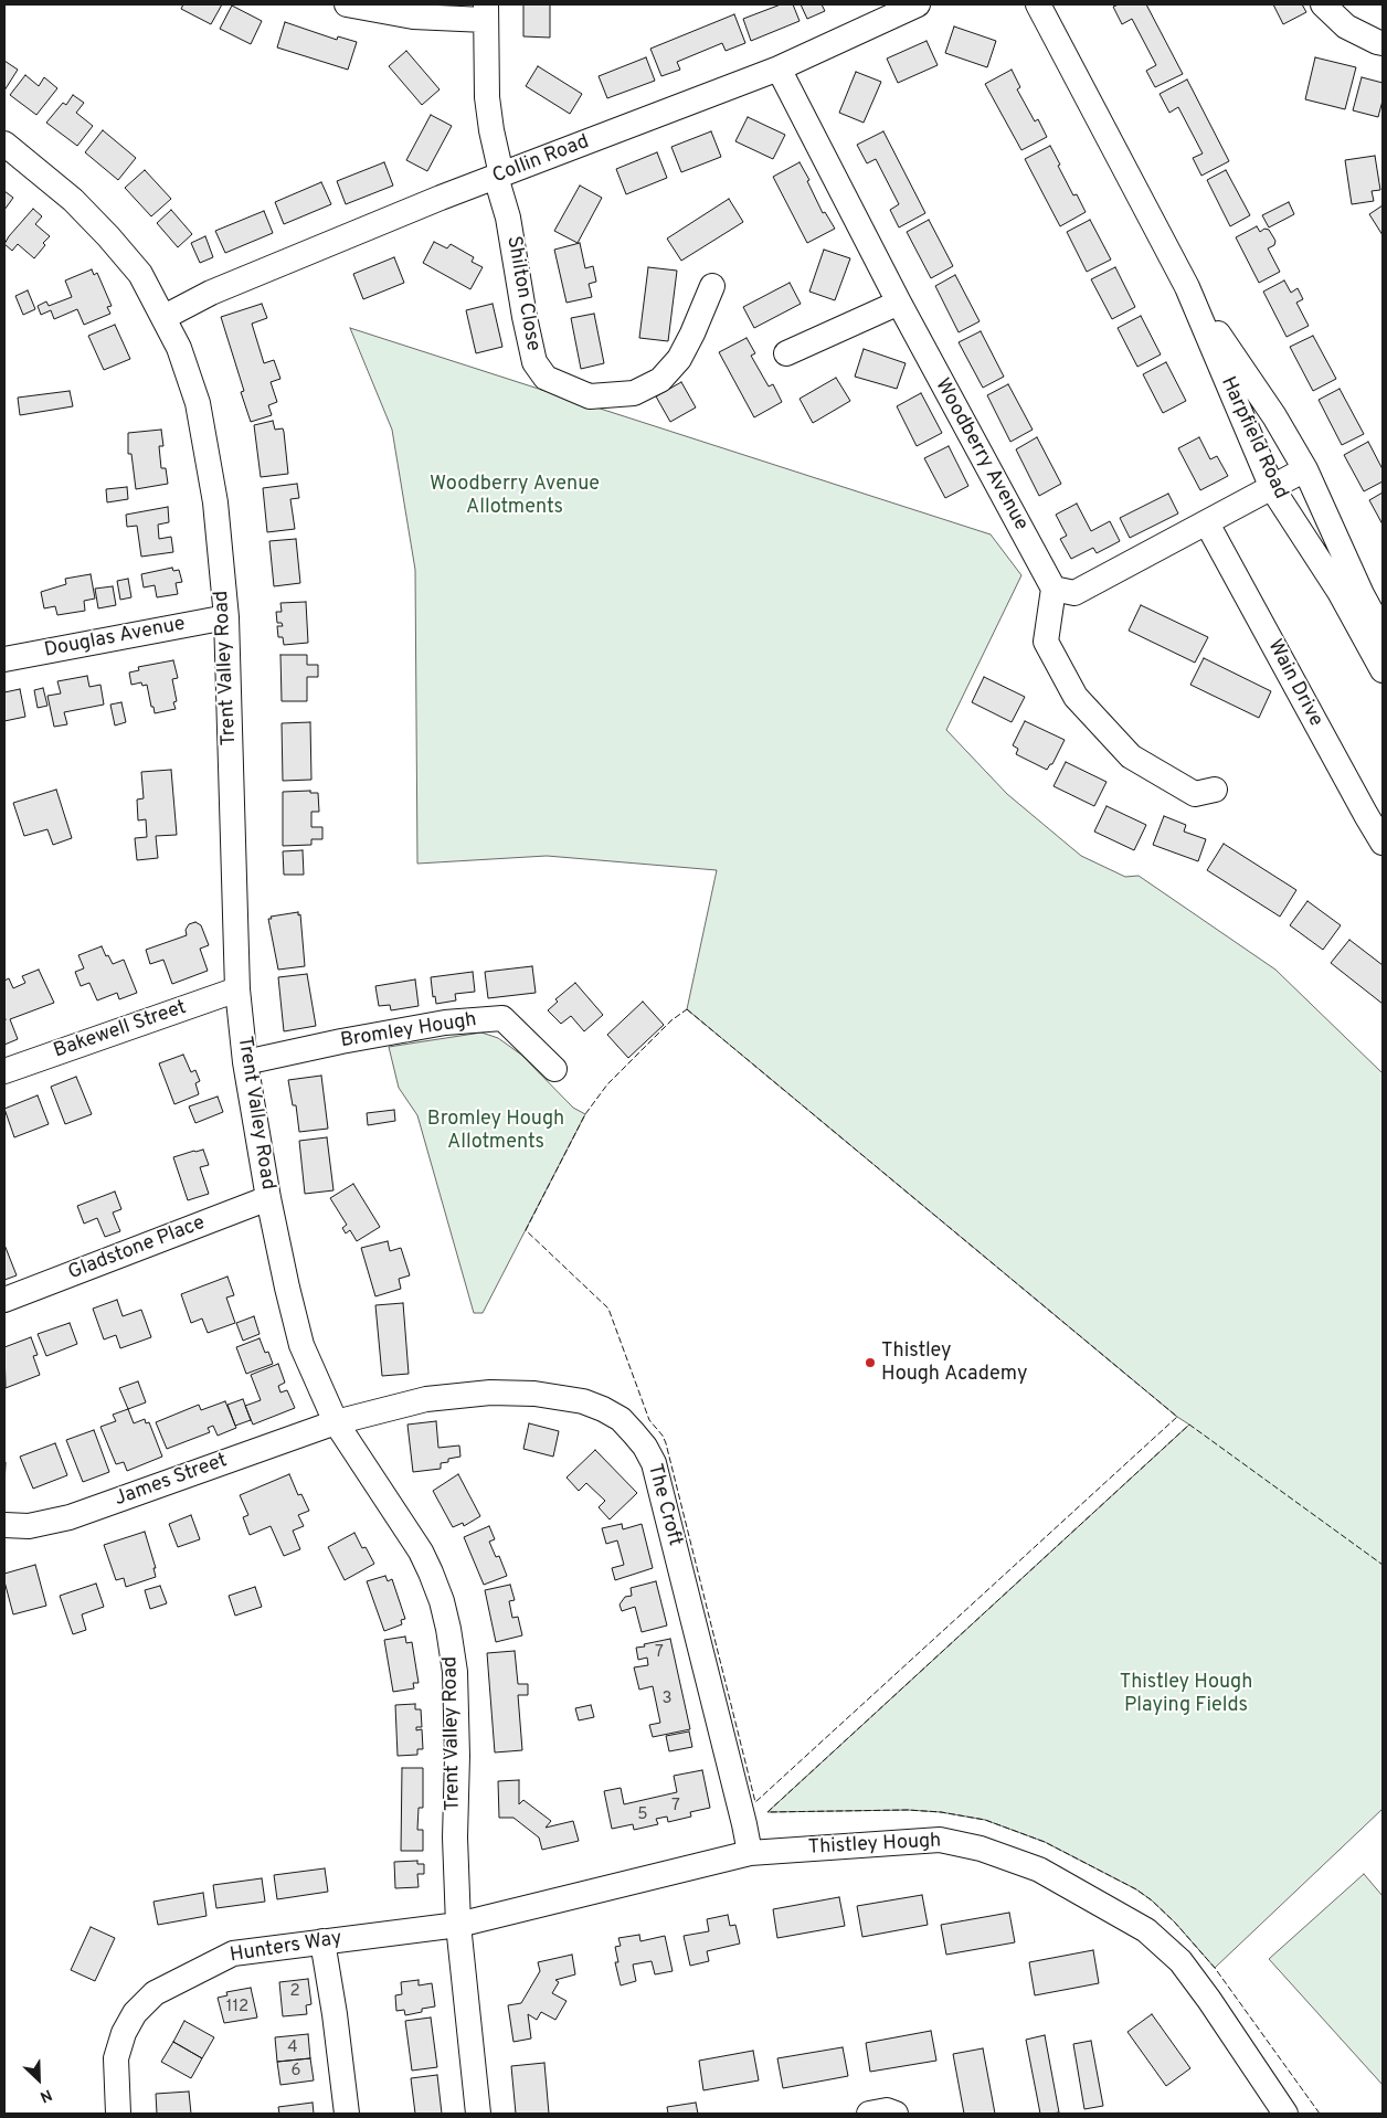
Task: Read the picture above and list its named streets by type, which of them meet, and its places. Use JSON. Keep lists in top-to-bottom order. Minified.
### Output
{"streets":{"street":["Collin Road","Shilton Close","Harpfield Road","Woodberry Avenue","Douglas Avenue","Trent Valley Road","Wain Drive","Bakewell Street","Bromley Hough","Gladstone Place","James Street","The Croft","Thistley Hough","Hunters Way"]},"crossings":[["Collin Road","Shilton Close"],["Collin Road","Woodberry Avenue"],["Collin Road","Trent Valley Road"],["Douglas Avenue","Trent Valley Road"],["Trent Valley Road","Bakewell Street"],["Trent Valley Road","Bromley Hough"],["Trent Valley Road","Gladstone Place"],["Trent Valley Road","James Street"],["Trent Valley Road","The Croft"],["Trent Valley Road","Thistley Hough"],["Trent Valley Road","Hunters Way"],["James Street","The Croft"],["The Croft","Thistley Hough"],["Thistley Hough","Hunters Way"]],"parks":["Woodberry Avenue Allotments","Bromley Hough Allotments","Thistley Hough Playing Fields"],"places":["Thistley Hough Academy"],"house_numbers":["7","3","7","5","2","112","4","6"],"north":"bottom right"}
